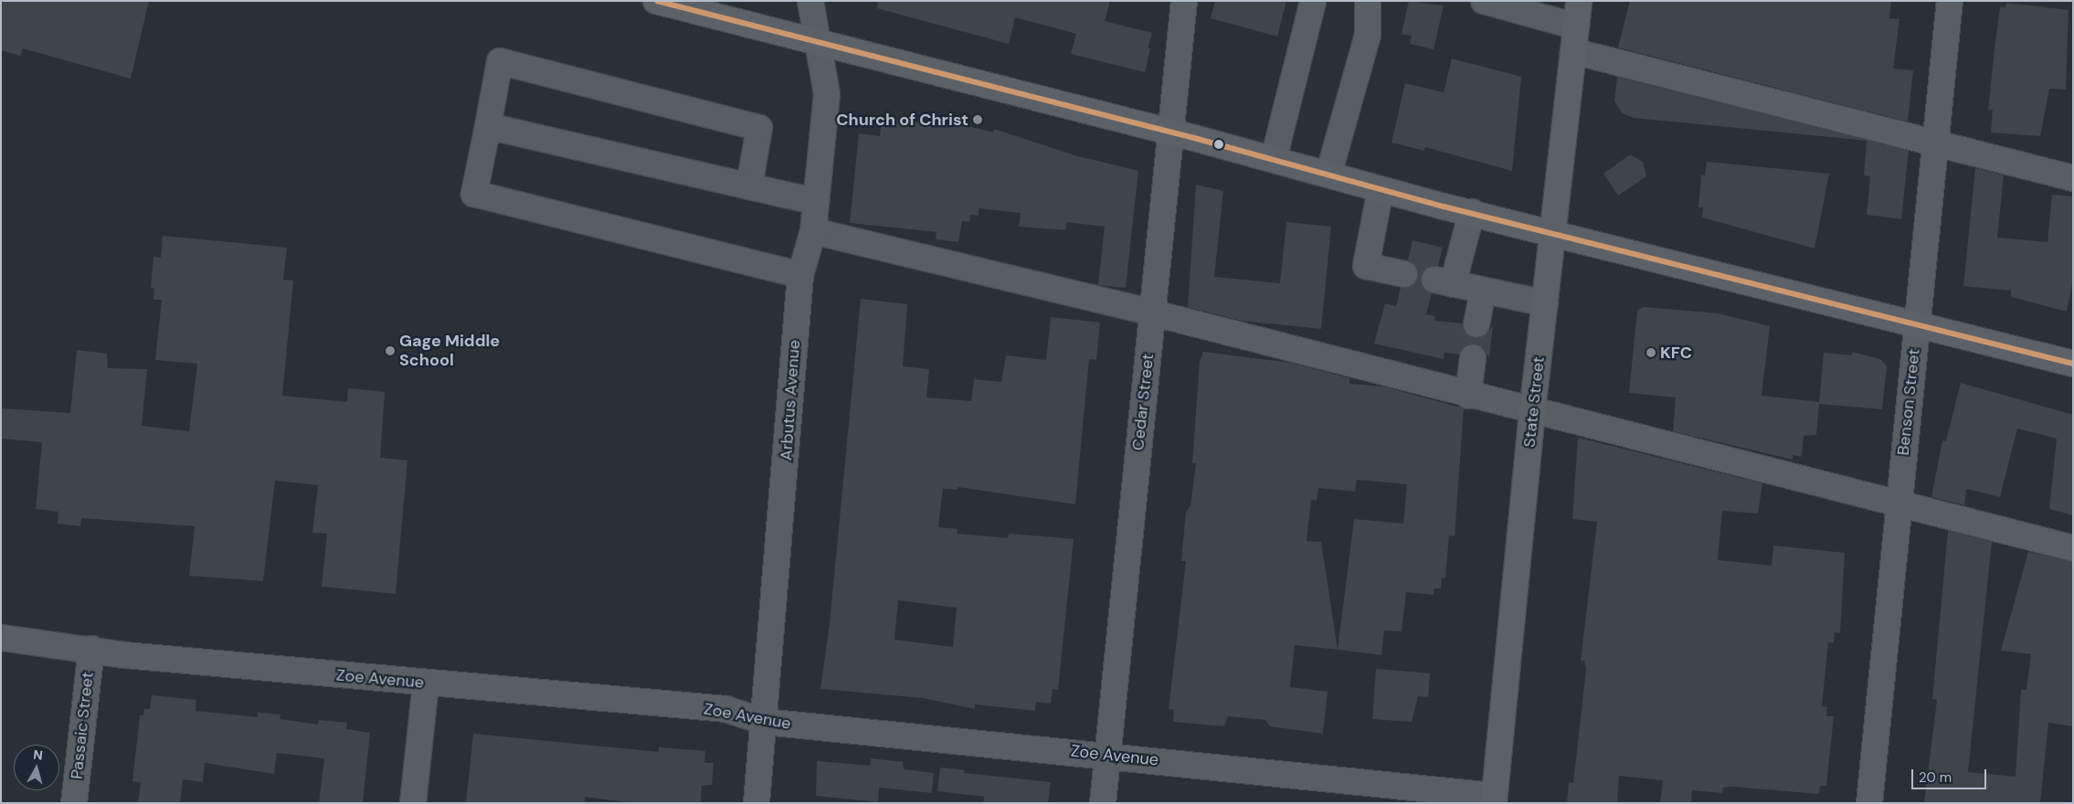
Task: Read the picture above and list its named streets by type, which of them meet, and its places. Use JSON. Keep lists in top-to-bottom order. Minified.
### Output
{"streets":{"main road":["State Street"],"street":["Arbutus Avenue","Cedar Street","Benson Street","Zoe Avenue","Passaic Street"]},"crossings":[["Arbutus Avenue","Zoe Avenue"],["Cedar Street","Zoe Avenue"],["State Street","Zoe Avenue"],["Zoe Avenue","Passaic Street"]],"places":["Church of Christ","Gage Middle School","KFC"],"scale_bar":"20 m","north":"top"}
